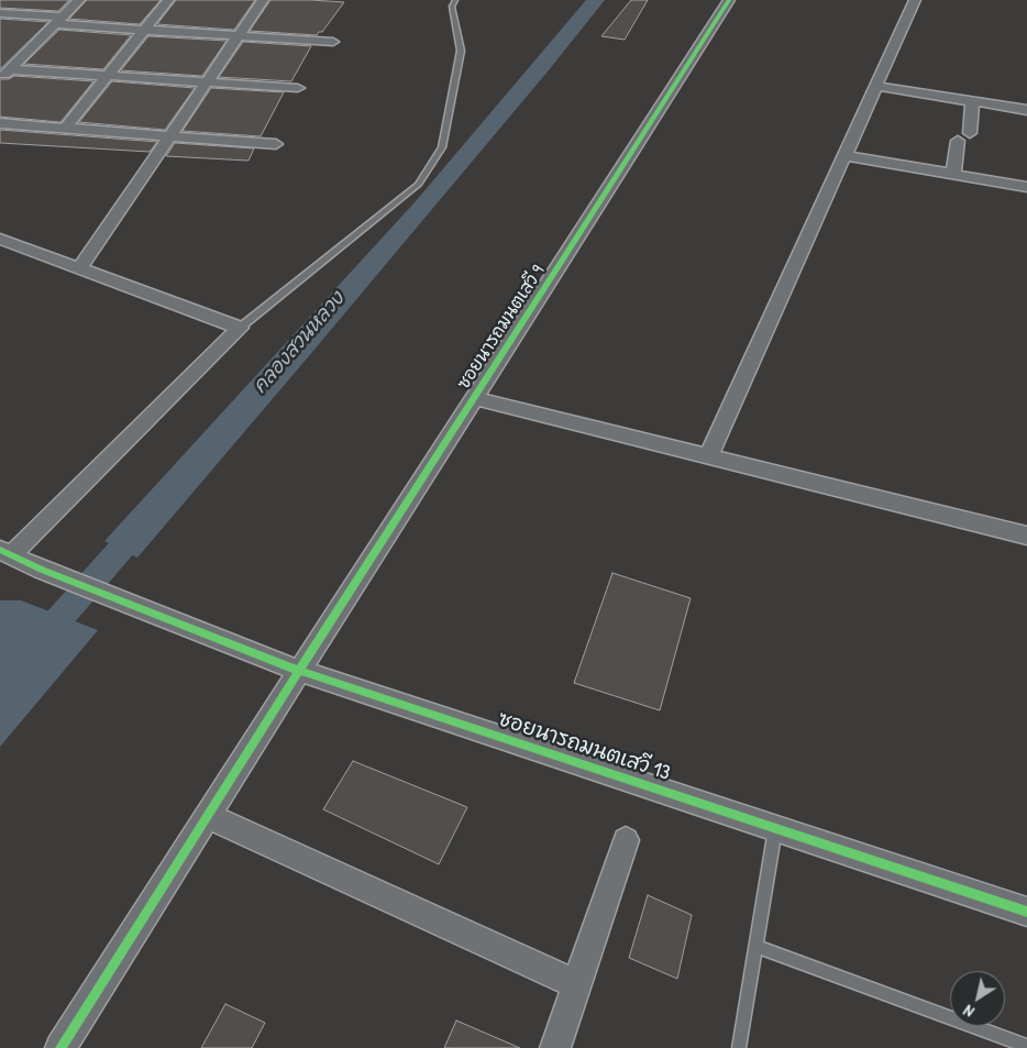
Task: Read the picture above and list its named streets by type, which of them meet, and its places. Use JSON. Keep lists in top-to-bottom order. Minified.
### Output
{"streets":{"street":["ซอยนารถมนตเสวี 9","ซอยนารถมนตเสวี 13"]},"crossings":[["ซอยนารถมนตเสวี 9","ซอยนารถมนตเสวี 13"]],"water":["คลองสวนหลวง"],"north":"bottom left"}
